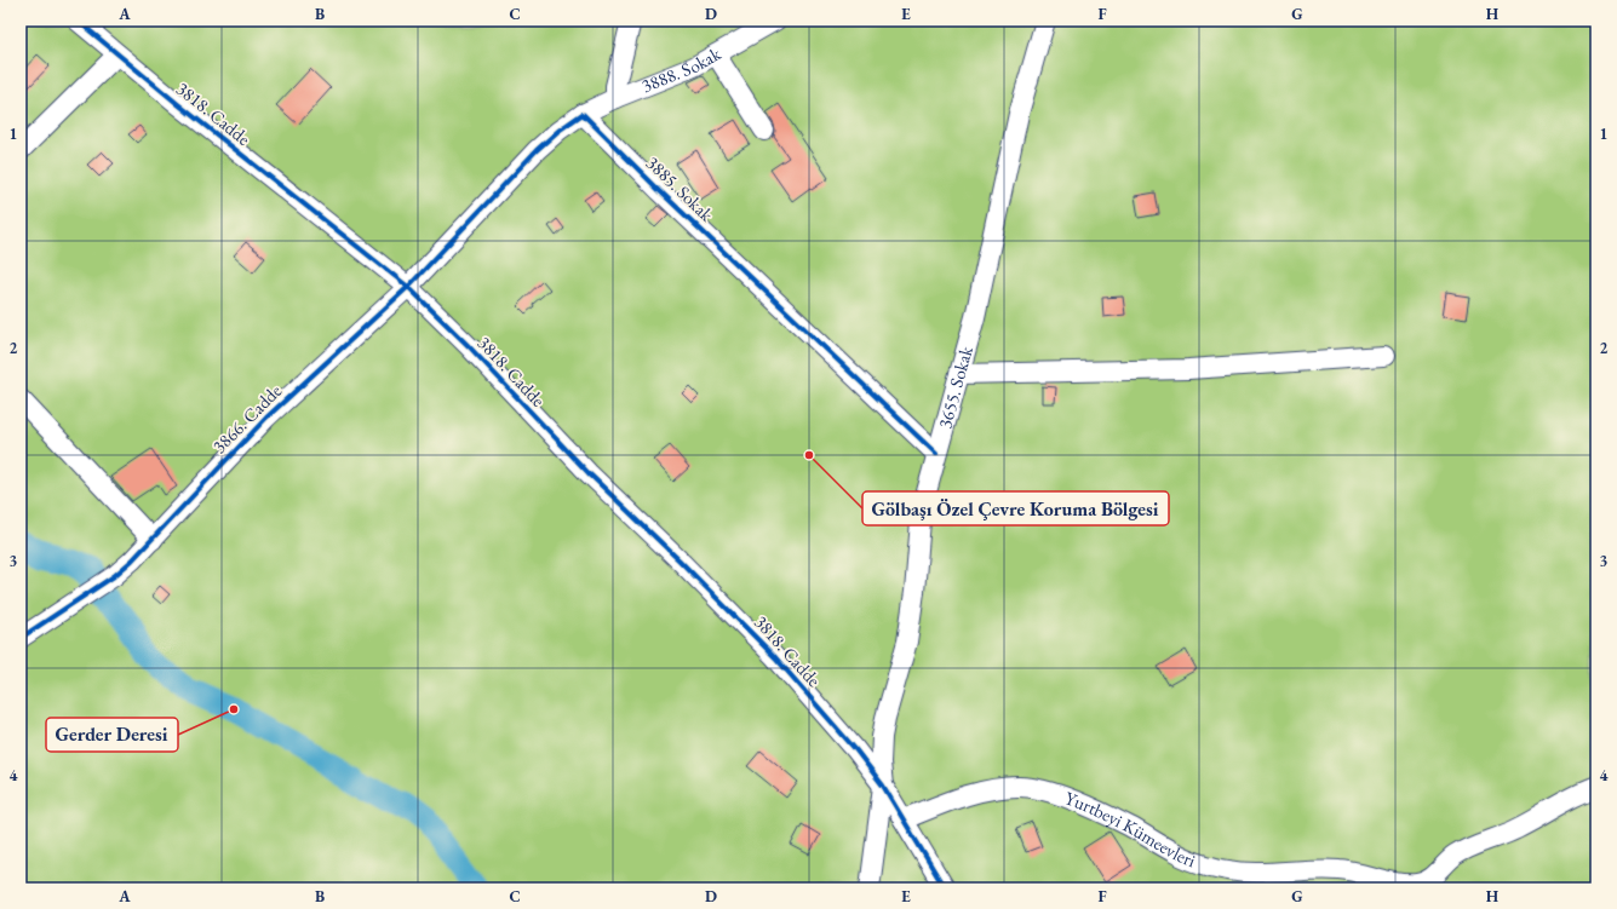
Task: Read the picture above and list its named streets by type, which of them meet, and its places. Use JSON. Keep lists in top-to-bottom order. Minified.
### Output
{"streets":{"street":["3888. Sokak","3818. Cadde","3885. Sokak","3655. Sokak","3866. Cadde","Yurtbeyi Kümeevleri"]},"crossings":[["3888. Sokak","3885. Sokak"],["3818. Cadde","3655. Sokak"],["3818. Cadde","3866. Cadde"],["3885. Sokak","3655. Sokak"]],"places":["Gölbaşı Özel Çevre Koruma Bölgesi","Gerder Deresi"],"grid":{"columns":["A","B","C","D","E","F","G","H"],"rows":["1","2","3","4"]}}
